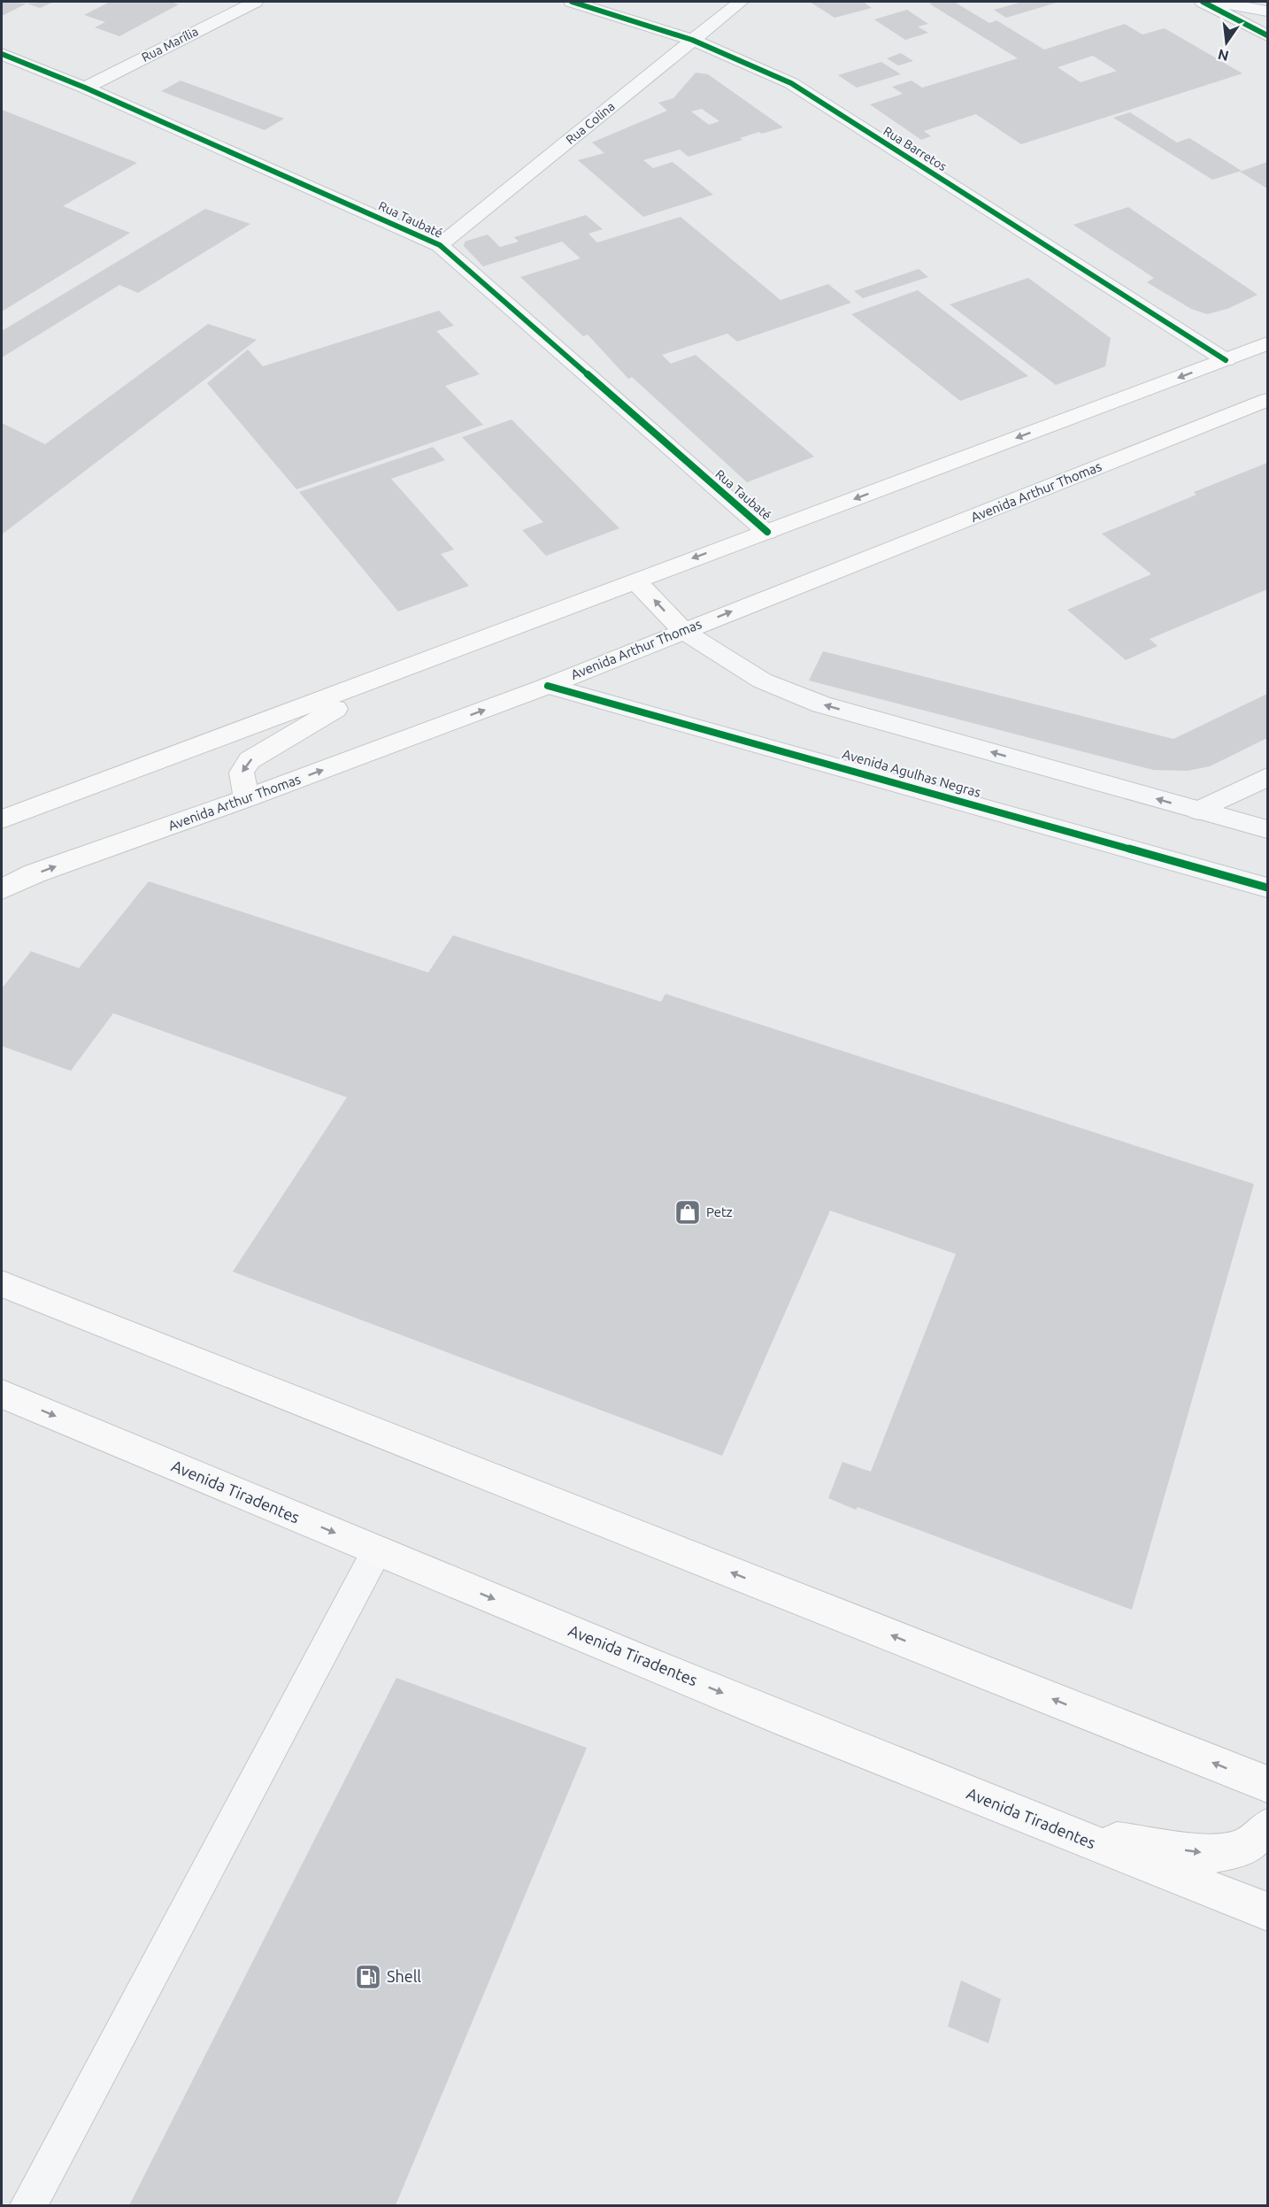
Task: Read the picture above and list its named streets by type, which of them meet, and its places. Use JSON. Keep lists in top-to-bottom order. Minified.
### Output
{"streets":{"main road":["Avenida Arthur Thomas","Avenida Tiradentes"],"street":["Rua Marília","Rua Colina","Rua Barretos","Rua Taubaté","Avenida Agulhas Negras"]},"crossings":[["Rua Marília","Rua Taubaté"],["Rua Colina","Rua Barretos"],["Rua Colina","Rua Taubaté"],["Avenida Arthur Thomas","Avenida Agulhas Negras"]],"places":{"shop":["Petz"],"fuel station":["Shell"]},"north":"bottom"}
